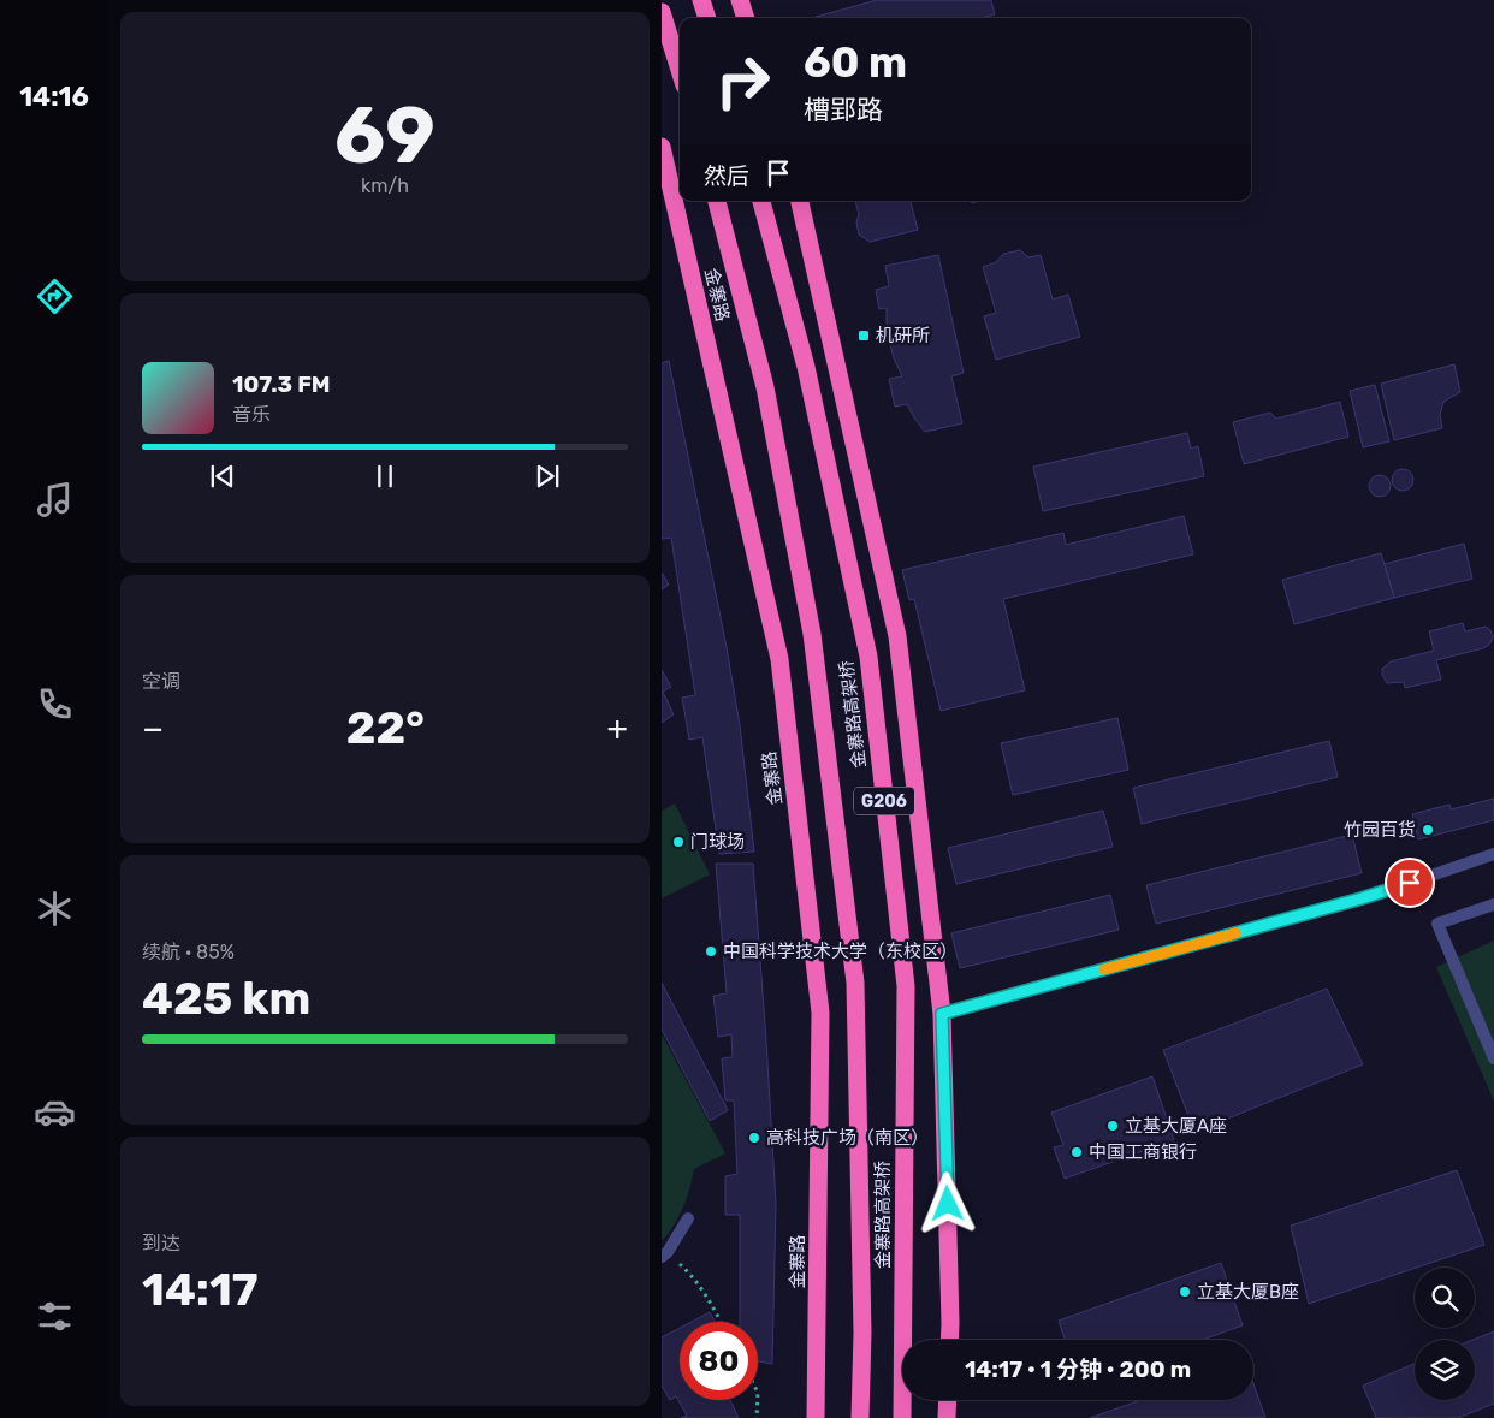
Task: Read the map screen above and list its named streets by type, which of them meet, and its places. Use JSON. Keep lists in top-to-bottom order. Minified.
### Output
{"streets":{"highway":["金寨路","金寨路高架桥","G206"]},"places":{"transit":["机研所"],"other":["竹园百货","门球场","中国科学技术大学（东校区）","立基大厦A座","高科技广场（南区）","中国工商银行","立基大厦B座"]},"page":{"tabs":"14:16","tile":[["69","km/h"],"空调",["续航 · 85%","425 km"],["到达","14:17"]],"turn":["60 m","槽郢路"],"then":"然后","song":["107.3 FM","音乐"],"heat":["−","22°","+"],"limit":"80","trip":"14:17 · 1 分钟 · 200 m"}}
